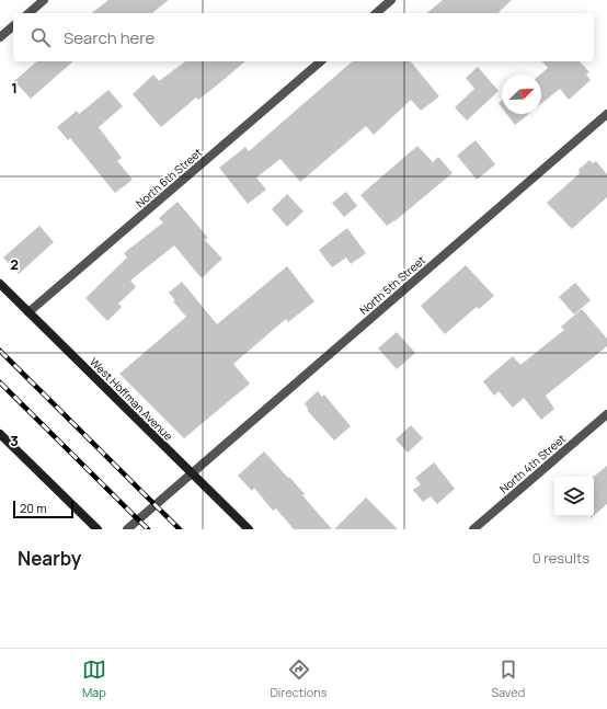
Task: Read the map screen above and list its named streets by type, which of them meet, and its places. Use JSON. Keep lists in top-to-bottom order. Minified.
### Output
{"streets":{"street":["North 6th Street","North 5th Street","West Hoffman Avenue","North 4th Street"]},"crossings":[["North 6th Street","West Hoffman Avenue"],["North 5th Street","West Hoffman Avenue"]],"scale_bar":"20 m","north":"top right","page":{"search":"Search here","scale":"20 m","heading":["Nearby","0 results"],"nav":["Map","Directions","Saved"]},"grid":{"rows":["1","2","3"]}}
